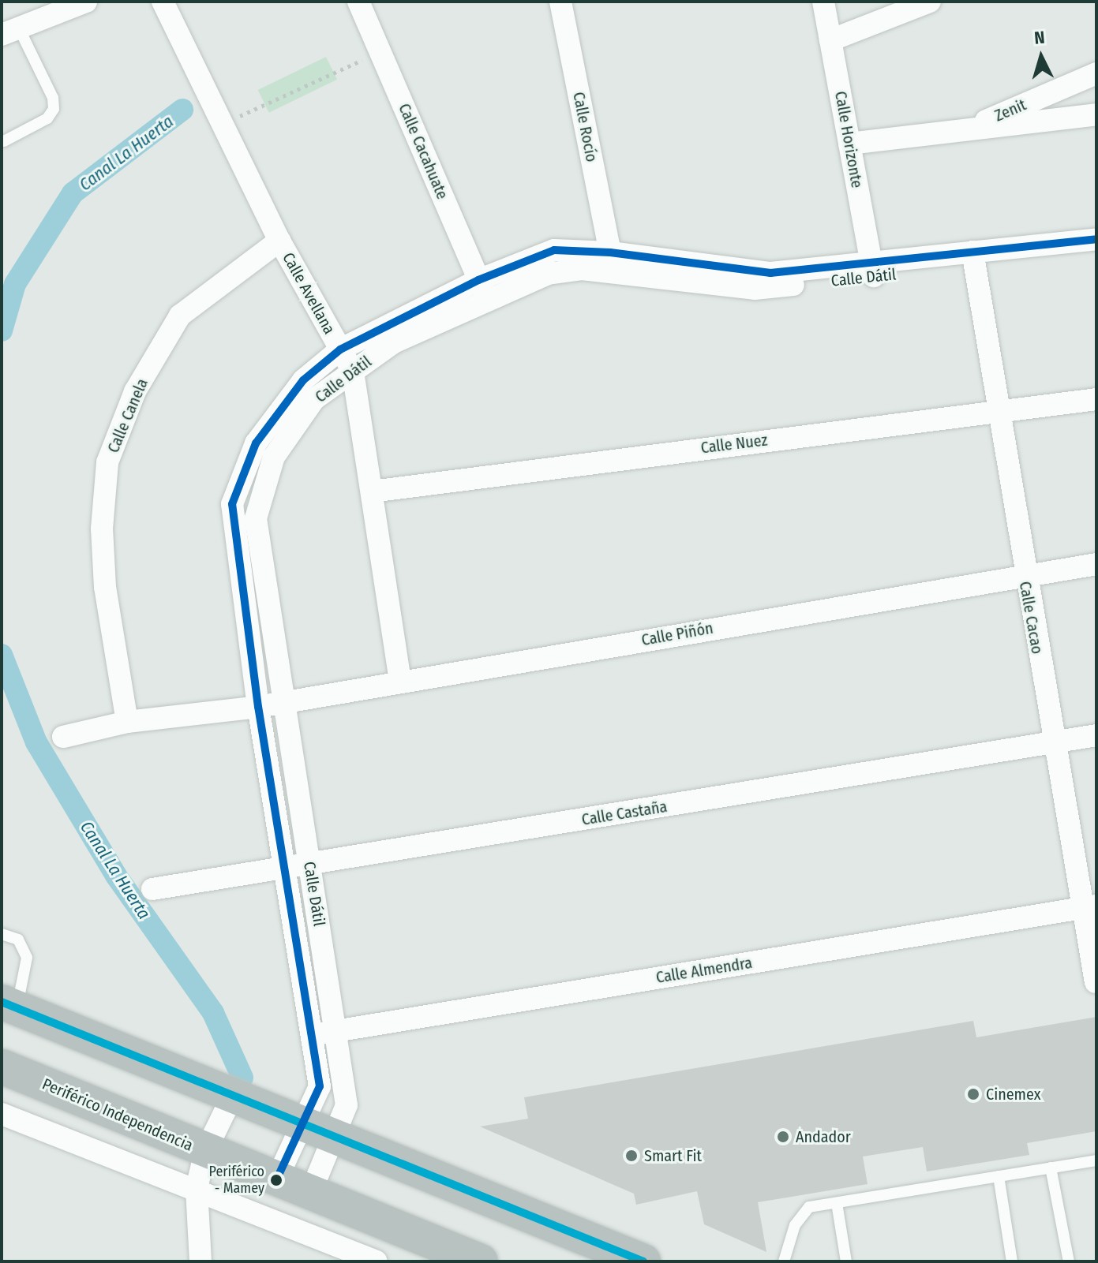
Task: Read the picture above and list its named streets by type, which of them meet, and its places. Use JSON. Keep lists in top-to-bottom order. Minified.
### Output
{"streets":{"highway":["Periférico Independencia"],"street":["Zenit","Calle Rocío","Calle Horizonte","Calle Cacahuate","Calle Dátil","Calle Avellana","Calle Canela","Calle Nuez","Calle Cacao","Calle Piñón","Calle Castaña","Calle Almendra"]},"crossings":[["Zenit","Calle Horizonte"],["Calle Rocío","Calle Dátil"],["Calle Horizonte","Calle Dátil"],["Calle Cacahuate","Calle Dátil"],["Calle Dátil","Calle Avellana"],["Calle Dátil","Calle Cacao"],["Calle Dátil","Calle Piñón"],["Calle Dátil","Calle Castaña"],["Calle Dátil","Calle Almendra"],["Calle Dátil","Periférico Independencia"],["Calle Avellana","Calle Canela"],["Calle Avellana","Calle Nuez"],["Calle Avellana","Calle Piñón"],["Calle Nuez","Calle Cacao"],["Calle Cacao","Calle Piñón"],["Calle Cacao","Calle Castaña"],["Calle Cacao","Calle Almendra"]],"water":["Canal La Huerta"],"places":["Cinemex","Andador","Smart Fit","Periférico - Mamey"],"north":"top"}
